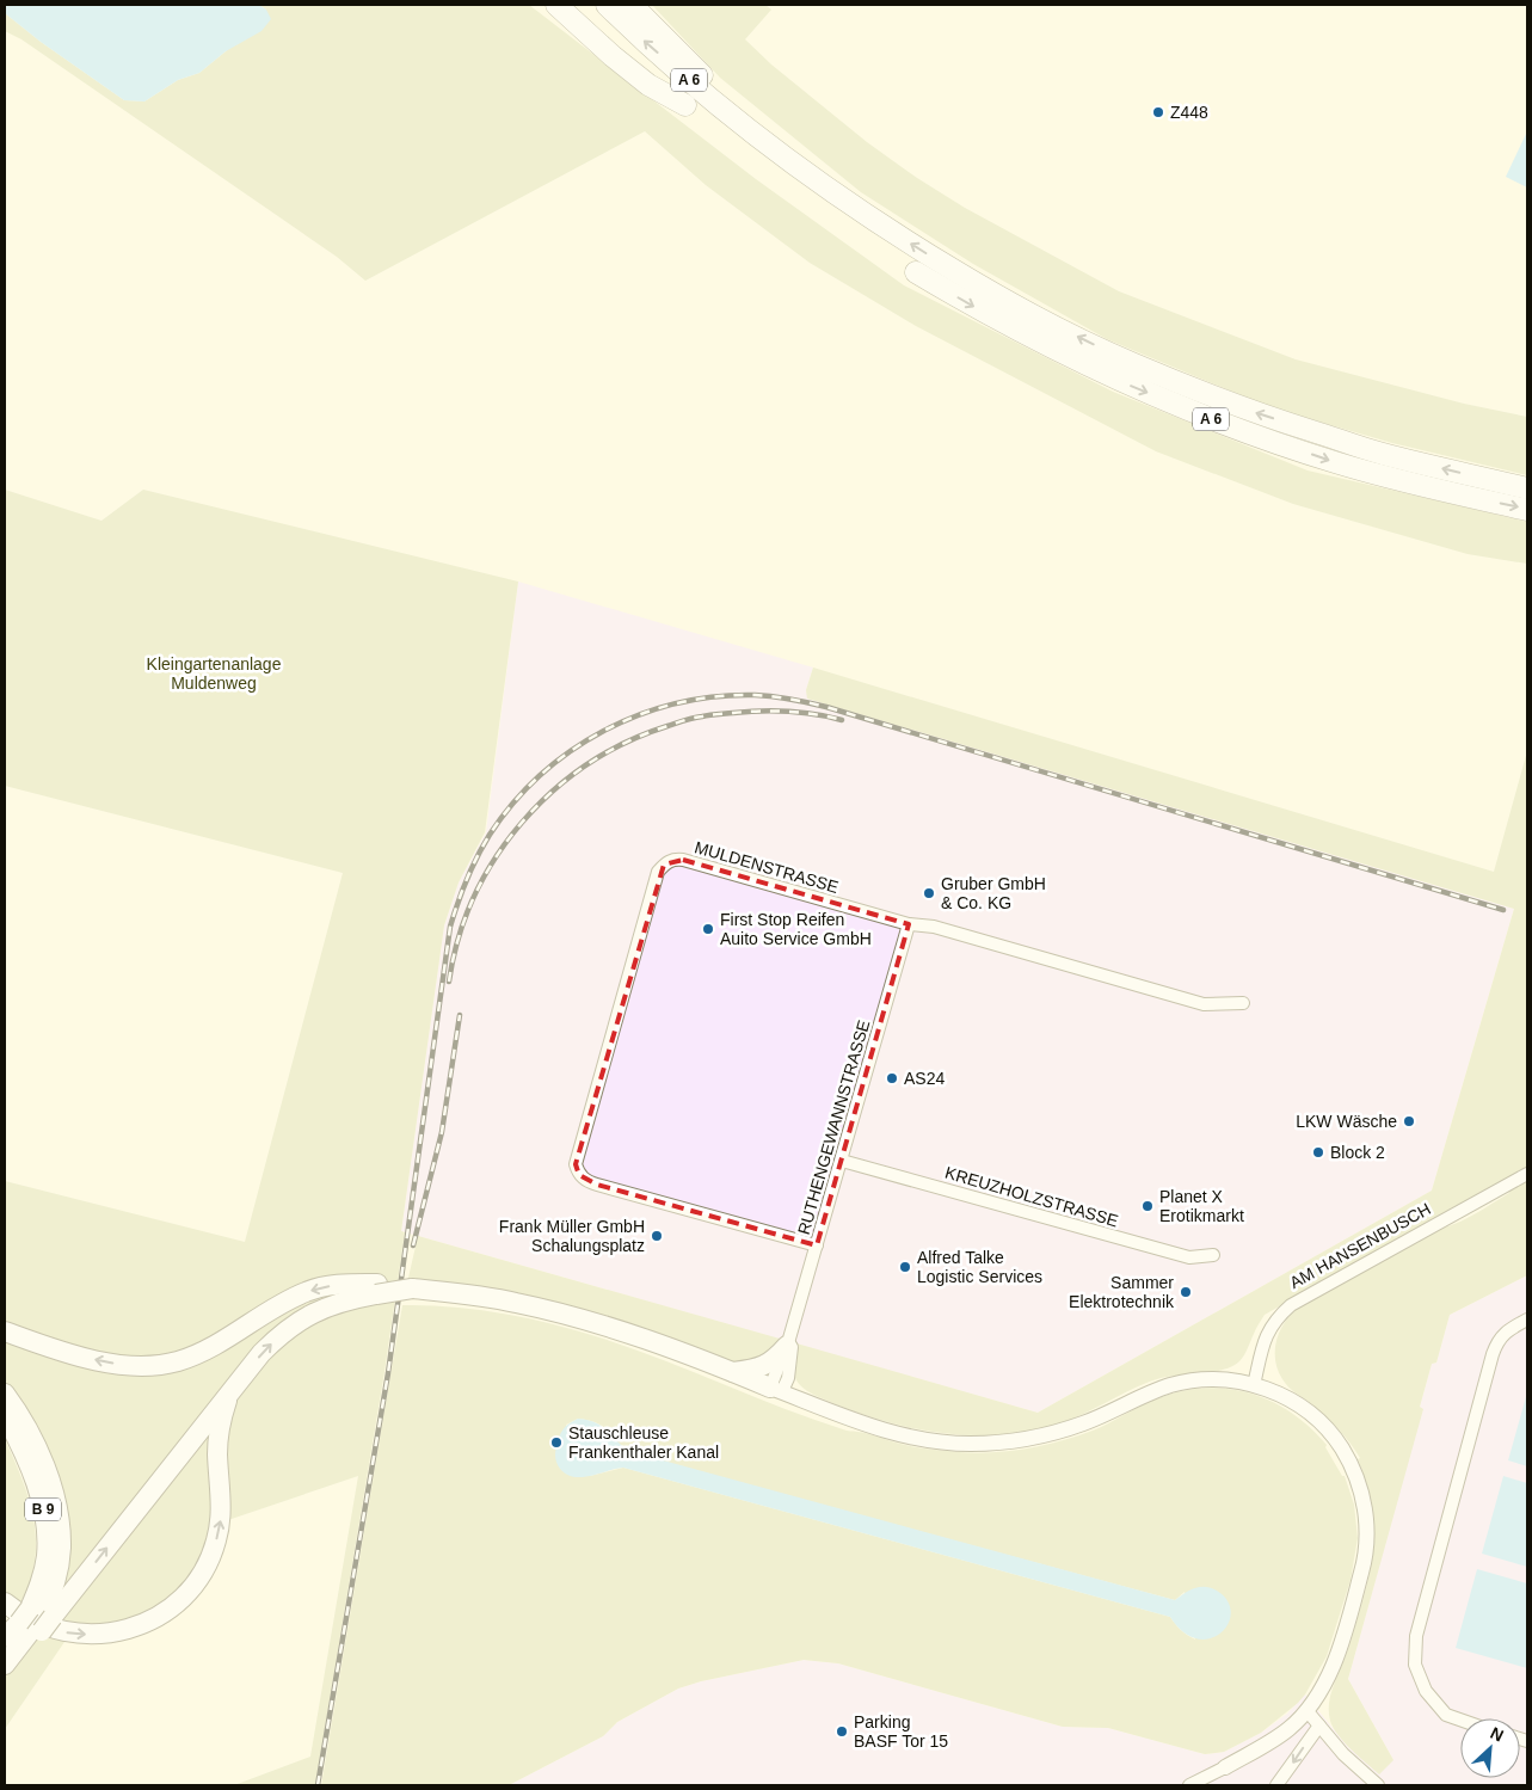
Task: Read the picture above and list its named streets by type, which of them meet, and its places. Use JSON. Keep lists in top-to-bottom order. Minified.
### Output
{"streets":{"highway":["A 6","B 9"],"street":["MULDENSTRASSE","RUTHENGEWANNSTRASSE","KREUZHOLZSTRASSE","AM HANSENBUSCH"]},"crossings":[["MULDENSTRASSE","RUTHENGEWANNSTRASSE"],["RUTHENGEWANNSTRASSE","KREUZHOLZSTRASSE"]],"parks":["Kleingartenanlage Muldenweg"],"places":["Z448","Gruber GmbH & Co. KG","First Stop Reifen Auito Service GmbH","AS24","LKW Wäsche","Block 2","Planet X Erotikmarkt","Frank Müller GmbH Schalungsplatz","Alfred Talke Logistic Services","Sammer Elektrotechnik","Stauschleuse Frankenthaler Kanal","Parking BASF Tor 15"],"north":"top right"}
